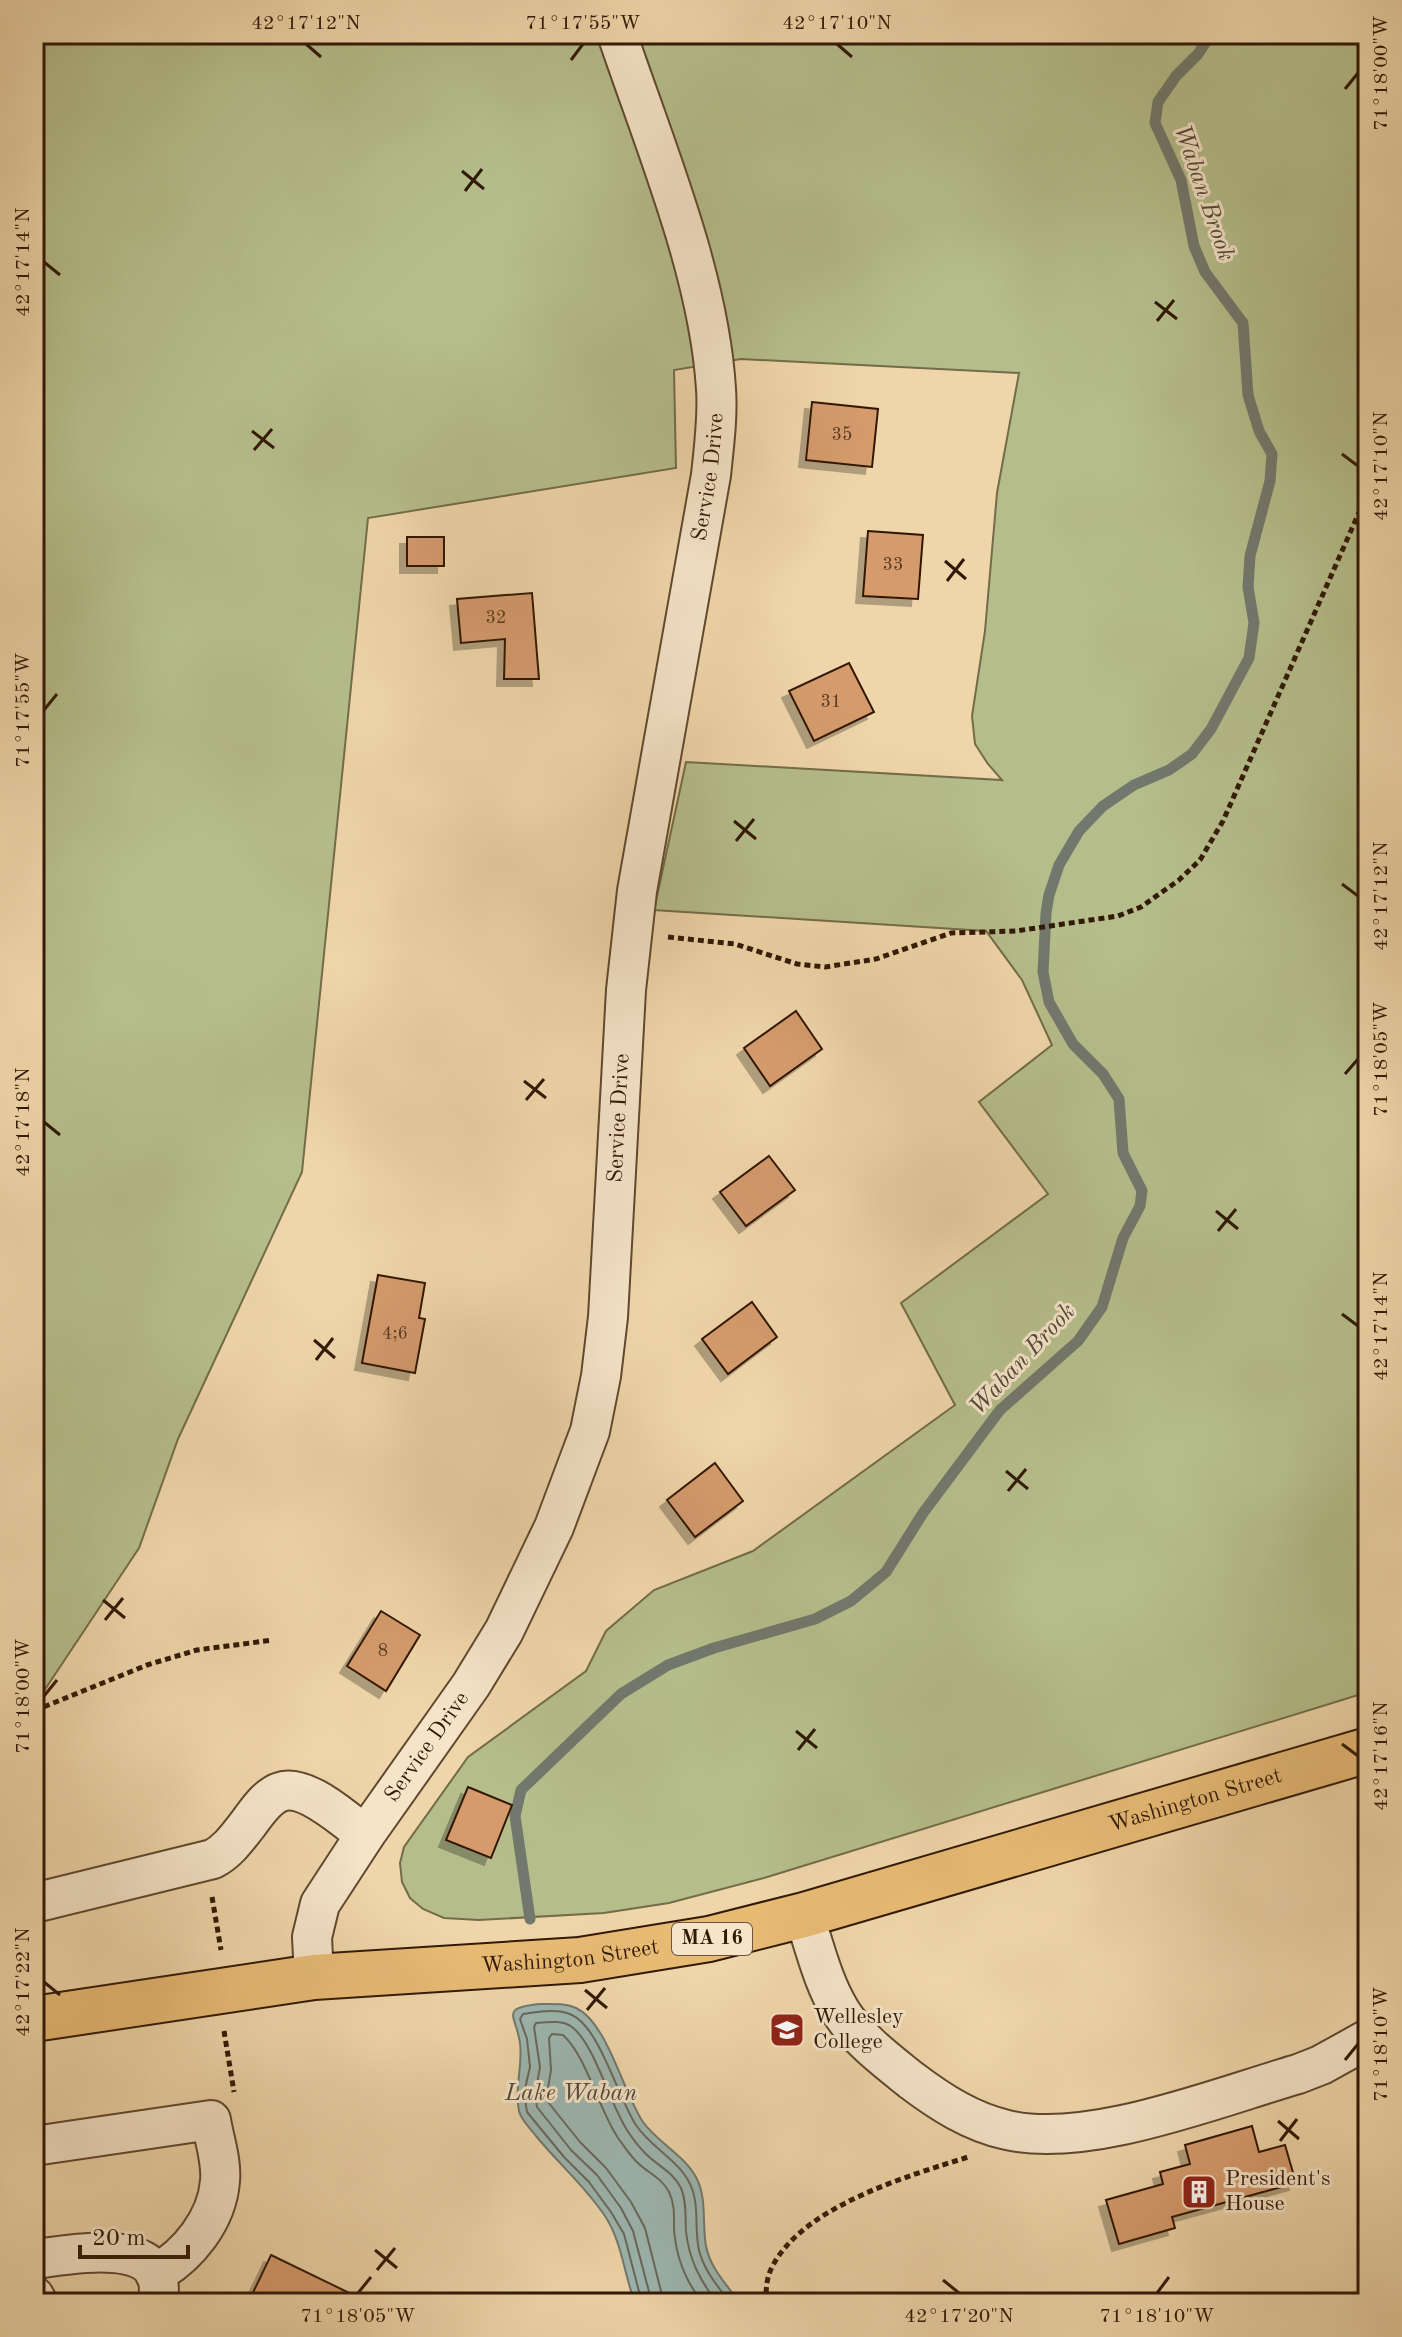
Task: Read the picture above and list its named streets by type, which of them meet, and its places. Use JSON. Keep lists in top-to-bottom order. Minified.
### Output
{"streets":{"main road":["Washington Street","MA 16"],"street":["Service Drive"]},"crossings":[["Service Drive","Washington Street"]],"water":["Waban Brook","Lake Waban"],"places":{"school or university":["Wellesley College"],"building":["President's House"]},"house_numbers":["35","33","32","31","4;6","8"],"scale_bar":"20 m","coordinates":["42°17'12\"N","71°17'55\"W","42°17'10\"N","71°18'00\"W","42°17'14\"N","71°18'05\"W","42°17'18\"N","42°17'16\"N","42°17'22\"N","71°18'10\"W","42°17'20\"N"]}
